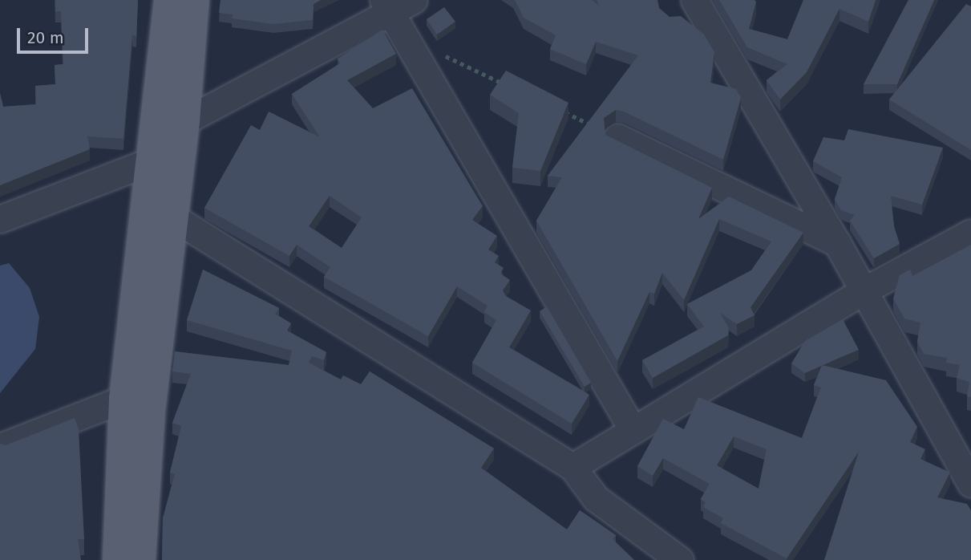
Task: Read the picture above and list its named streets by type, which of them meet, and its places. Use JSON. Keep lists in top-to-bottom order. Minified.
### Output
{"scale_bar":"20 m"}
